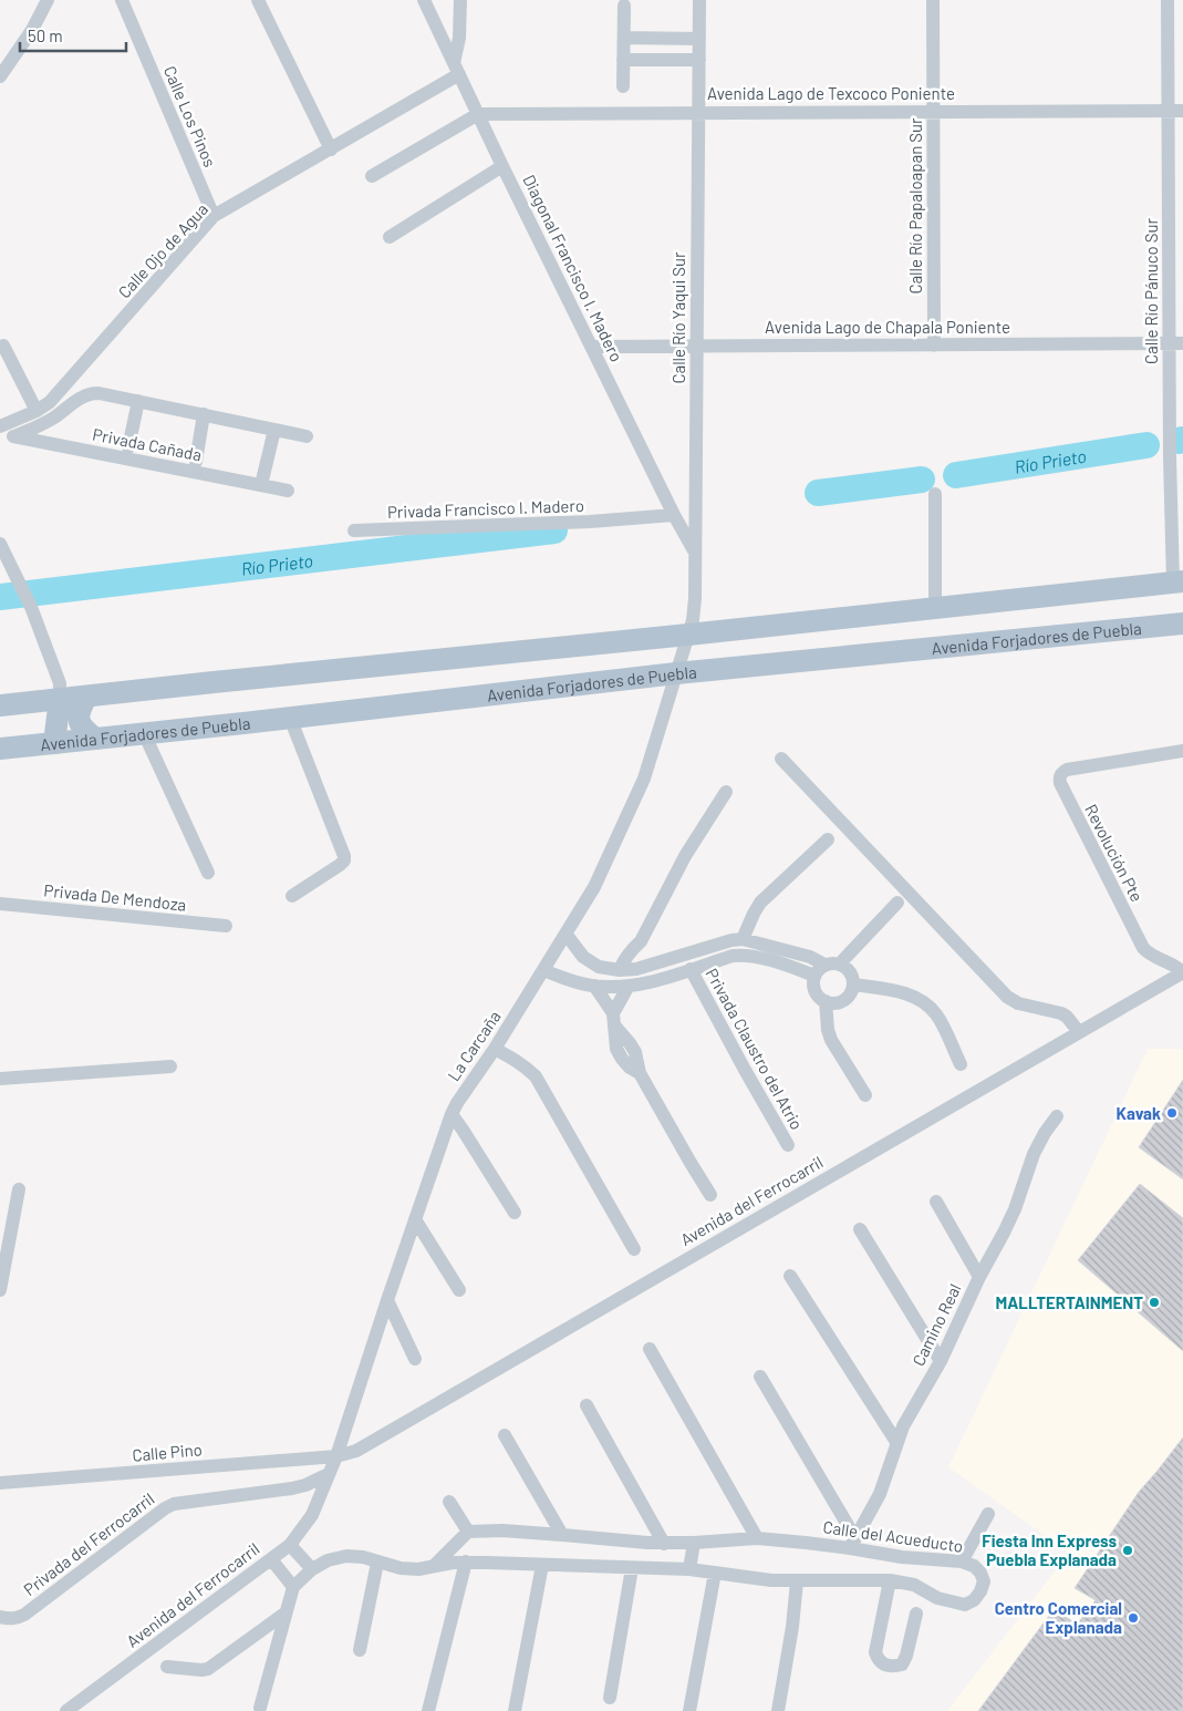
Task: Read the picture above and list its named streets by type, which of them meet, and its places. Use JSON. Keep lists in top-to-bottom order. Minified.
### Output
{"streets":{"main road":["Avenida Forjadores de Puebla"],"street":["Avenida Lago de Texcoco Poniente","Calle Los Pinos","Calle Río Papaloapan Sur","Calle Ojo de Agua","Diagonal Francisco I. Madero","Calle Río Pánuco Sur","Calle Río Yaqui Sur","Avenida Lago de Chapala Poniente","Privada Cañada","Privada Francisco I. Madero","Revolución Pte","Privada De Mendoza","La Carcaña","Privada Claustro del Atrio","Avenida del Ferrocarril","Camino Real","Calle Pino","Calle del Acueducto","Privada del Ferrocarril"]},"crossings":[["Avenida Lago de Texcoco Poniente","Calle Río Papaloapan Sur"],["Avenida Lago de Texcoco Poniente","Diagonal Francisco I. Madero"],["Avenida Lago de Texcoco Poniente","Calle Río Pánuco Sur"],["Avenida Lago de Texcoco Poniente","Calle Río Yaqui Sur"],["Calle Los Pinos","Calle Ojo de Agua"],["Calle Río Papaloapan Sur","Avenida Lago de Chapala Poniente"],["Calle Ojo de Agua","Diagonal Francisco I. Madero"],["Diagonal Francisco I. Madero","Calle Río Yaqui Sur"],["Diagonal Francisco I. Madero","Avenida Lago de Chapala Poniente"],["Diagonal Francisco I. Madero","Privada Francisco I. Madero"],["Calle Río Pánuco Sur","Avenida Lago de Chapala Poniente"],["Calle Río Yaqui Sur","Avenida Lago de Chapala Poniente"],["Calle Río Yaqui Sur","La Carcaña"],["Avenida Forjadores de Puebla","La Carcaña"],["Revolución Pte","Avenida del Ferrocarril"],["La Carcaña","Avenida del Ferrocarril"],["La Carcaña","Calle Pino"],["La Carcaña","Privada del Ferrocarril"],["Avenida del Ferrocarril","Calle Pino"],["Camino Real","Calle del Acueducto"]],"water":["Río Prieto"],"places":["Kavak","MALLTERTAINMENT","Fiesta Inn Express Puebla Explanada","Centro Comercial Explanada"],"scale_bar":"50 m"}
